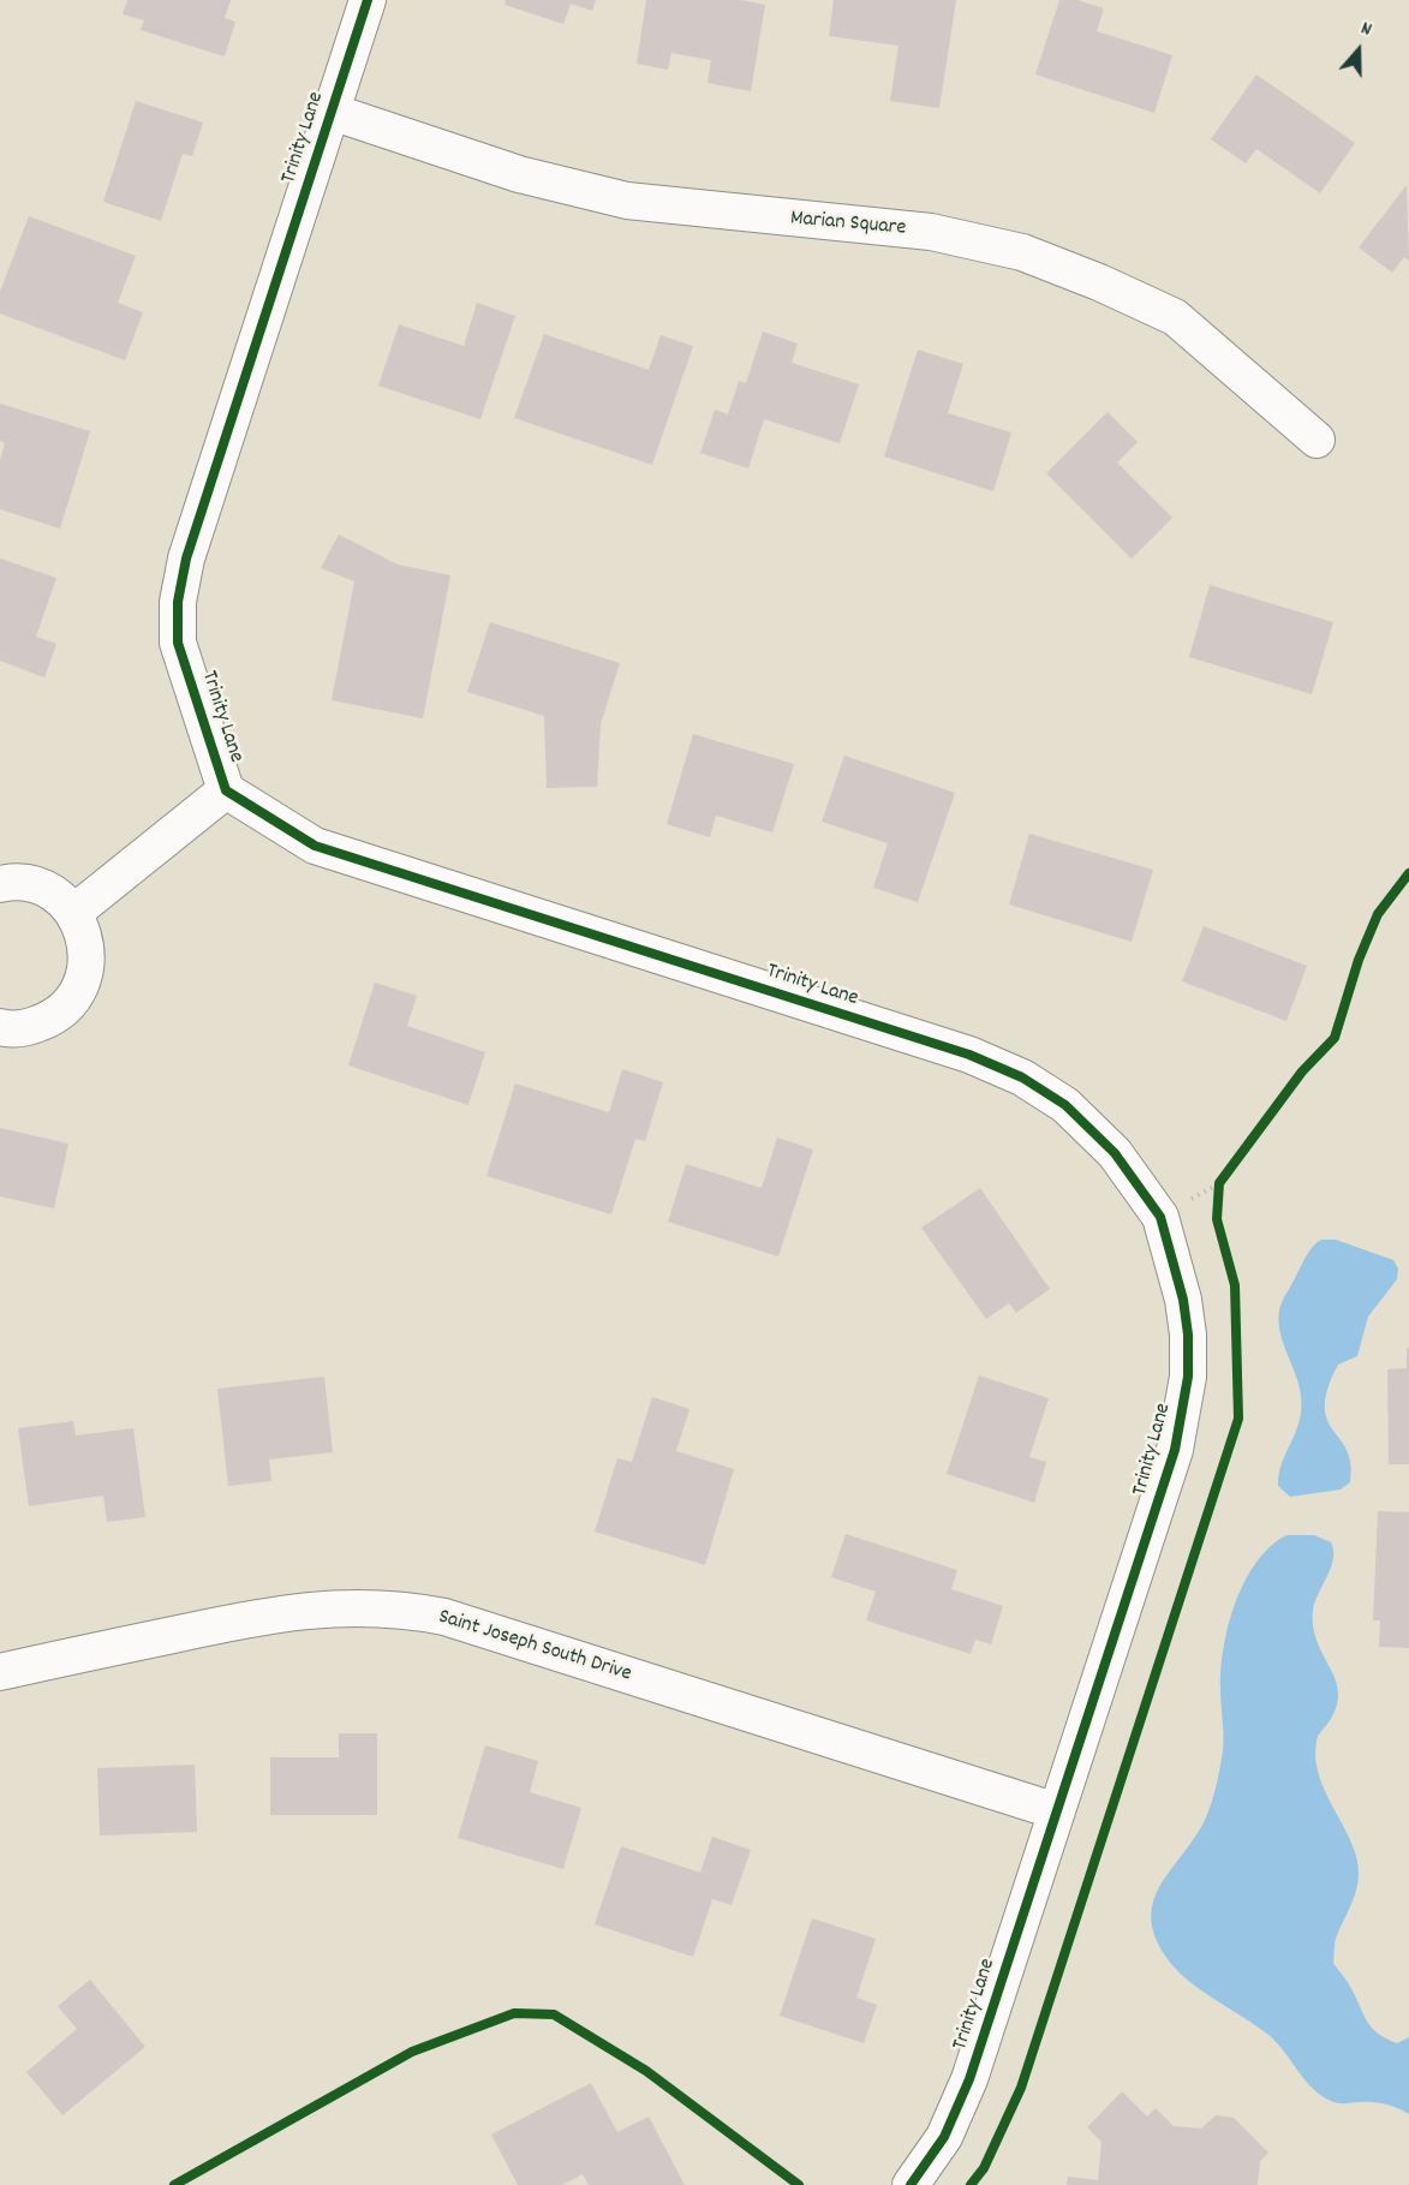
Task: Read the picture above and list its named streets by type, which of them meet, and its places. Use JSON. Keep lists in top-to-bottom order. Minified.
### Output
{"streets":{"street":["Trinity Lane","Marian Square","Saint Joseph South Drive"]},"crossings":[["Trinity Lane","Marian Square"],["Trinity Lane","Saint Joseph South Drive"]],"north":"top"}
